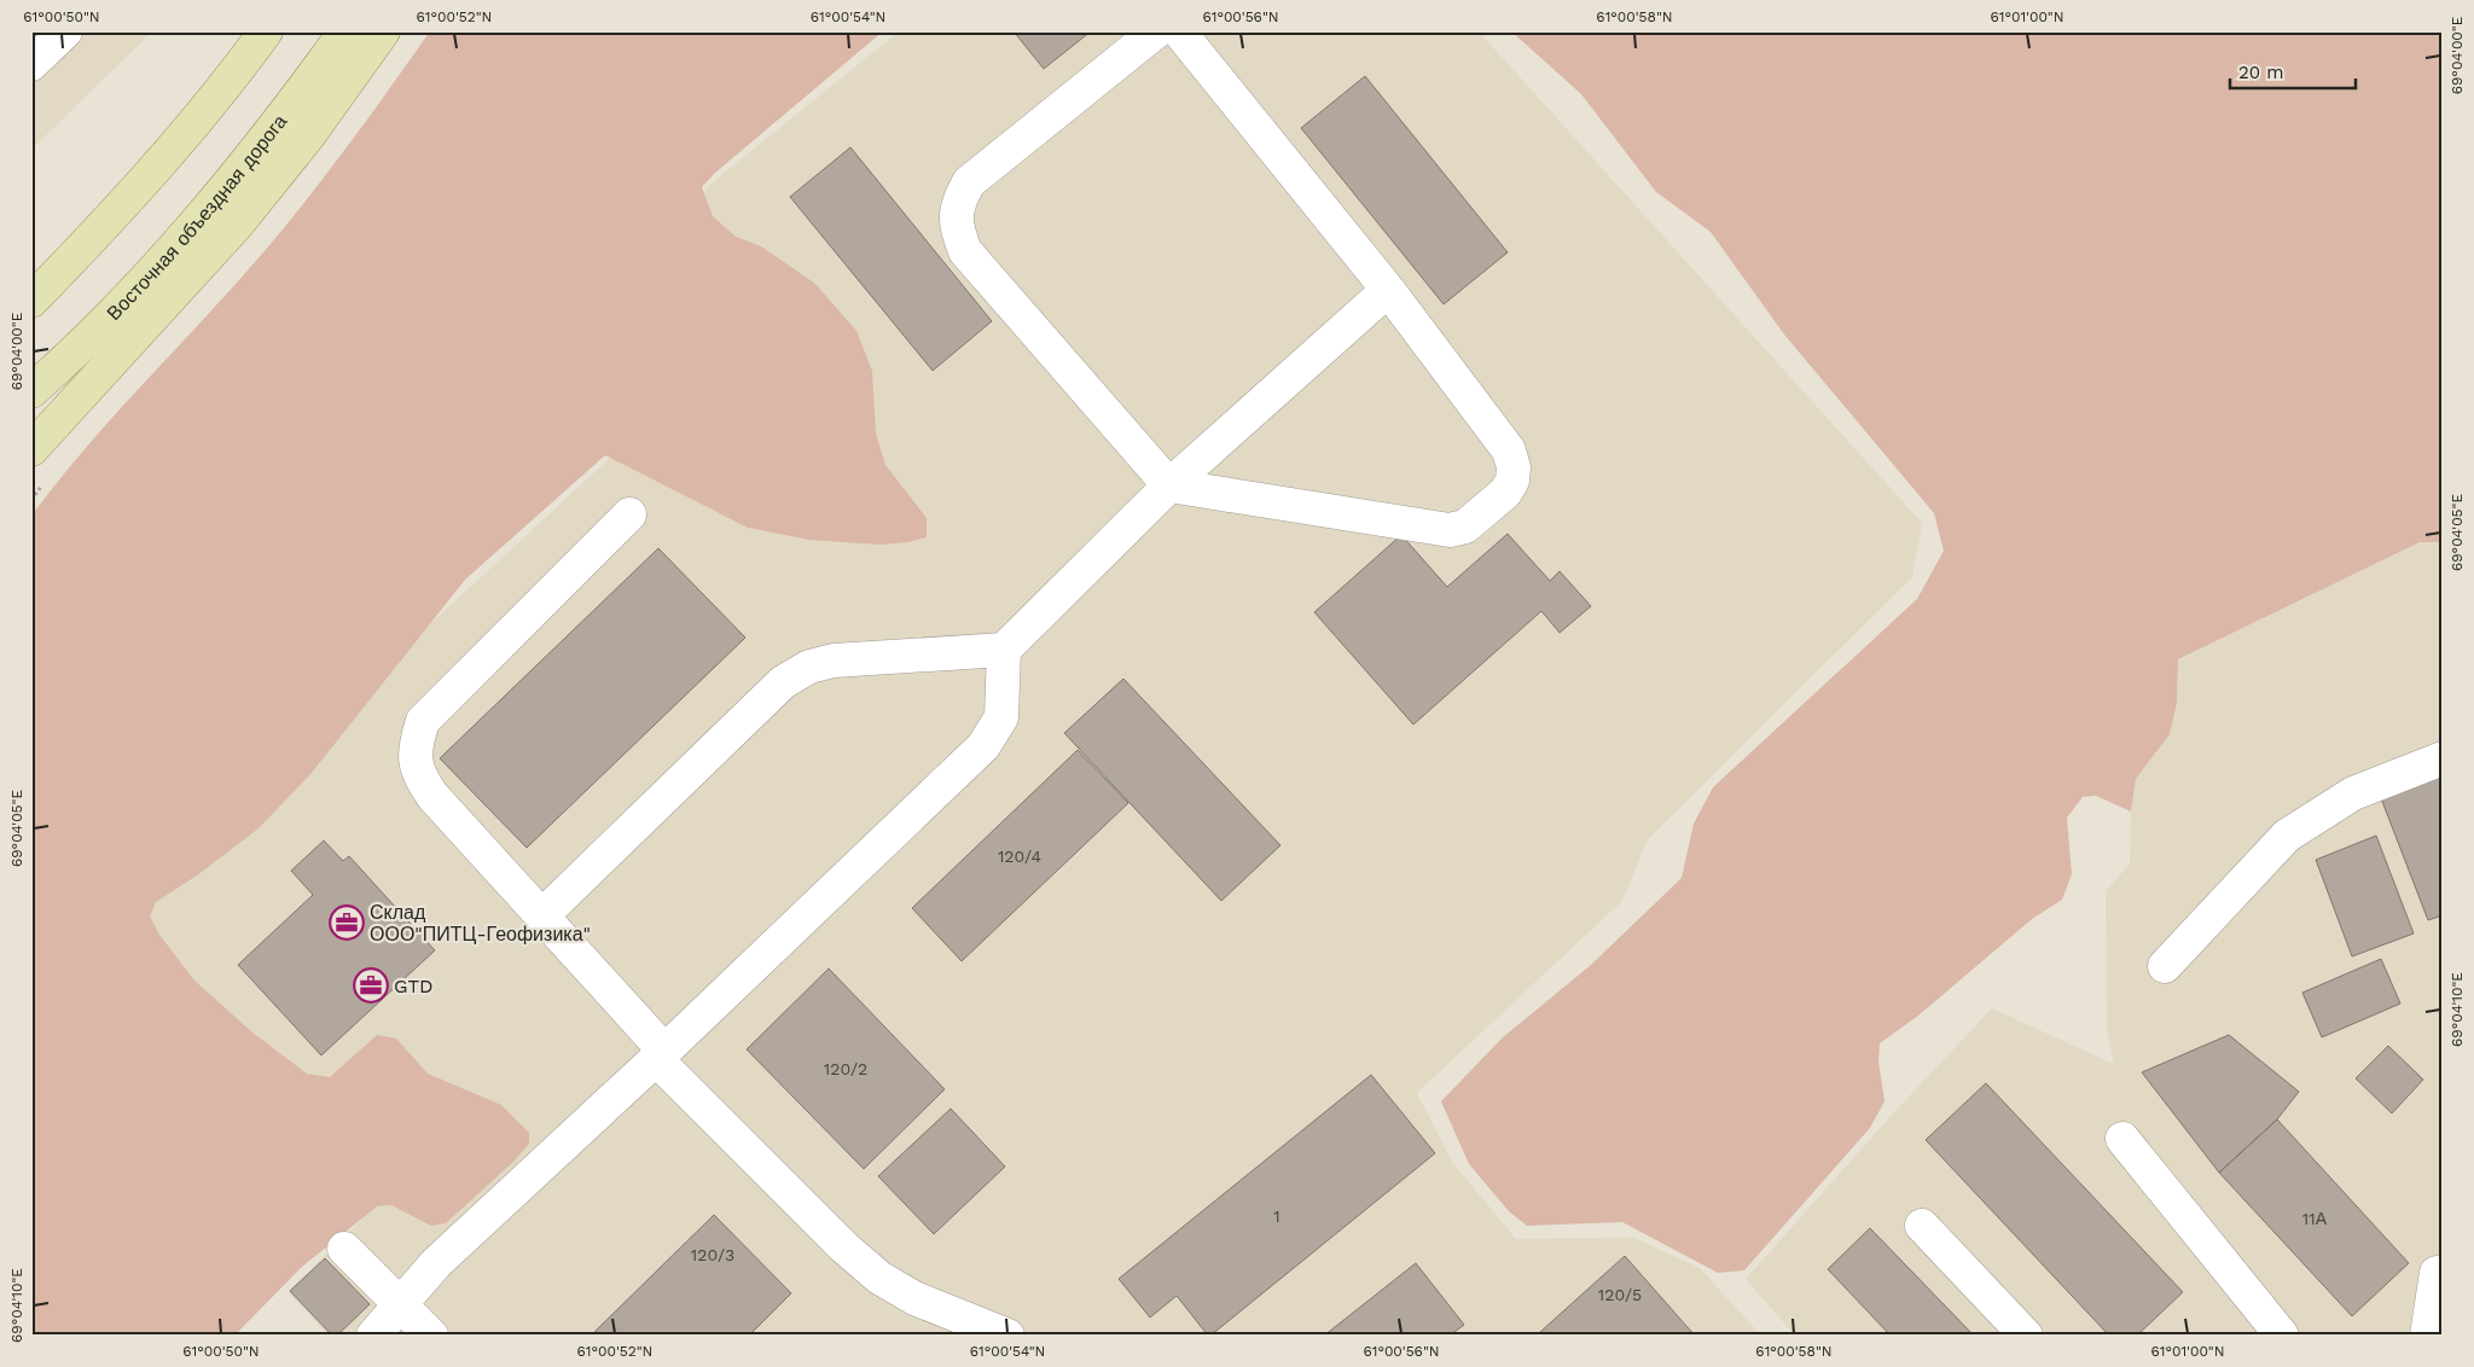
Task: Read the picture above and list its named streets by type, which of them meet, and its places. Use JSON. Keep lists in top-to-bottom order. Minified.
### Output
{"streets":{"main road":["Восточная объездная дорога"]},"places":{"office":["Склад ООО\"ПИТЦ-Геофизика\"","GTD"]},"house_numbers":["120/4","120/2","1","11А","120/3","120/5"],"scale_bar":"20 m","coordinates":["61°00'50\"N","61°00'52\"N","61°00'54\"N","61°00'56\"N","61°00'58\"N","61°01'00\"N","69°04'00\"E","69°04'05\"E","69°04'10\"E"]}
